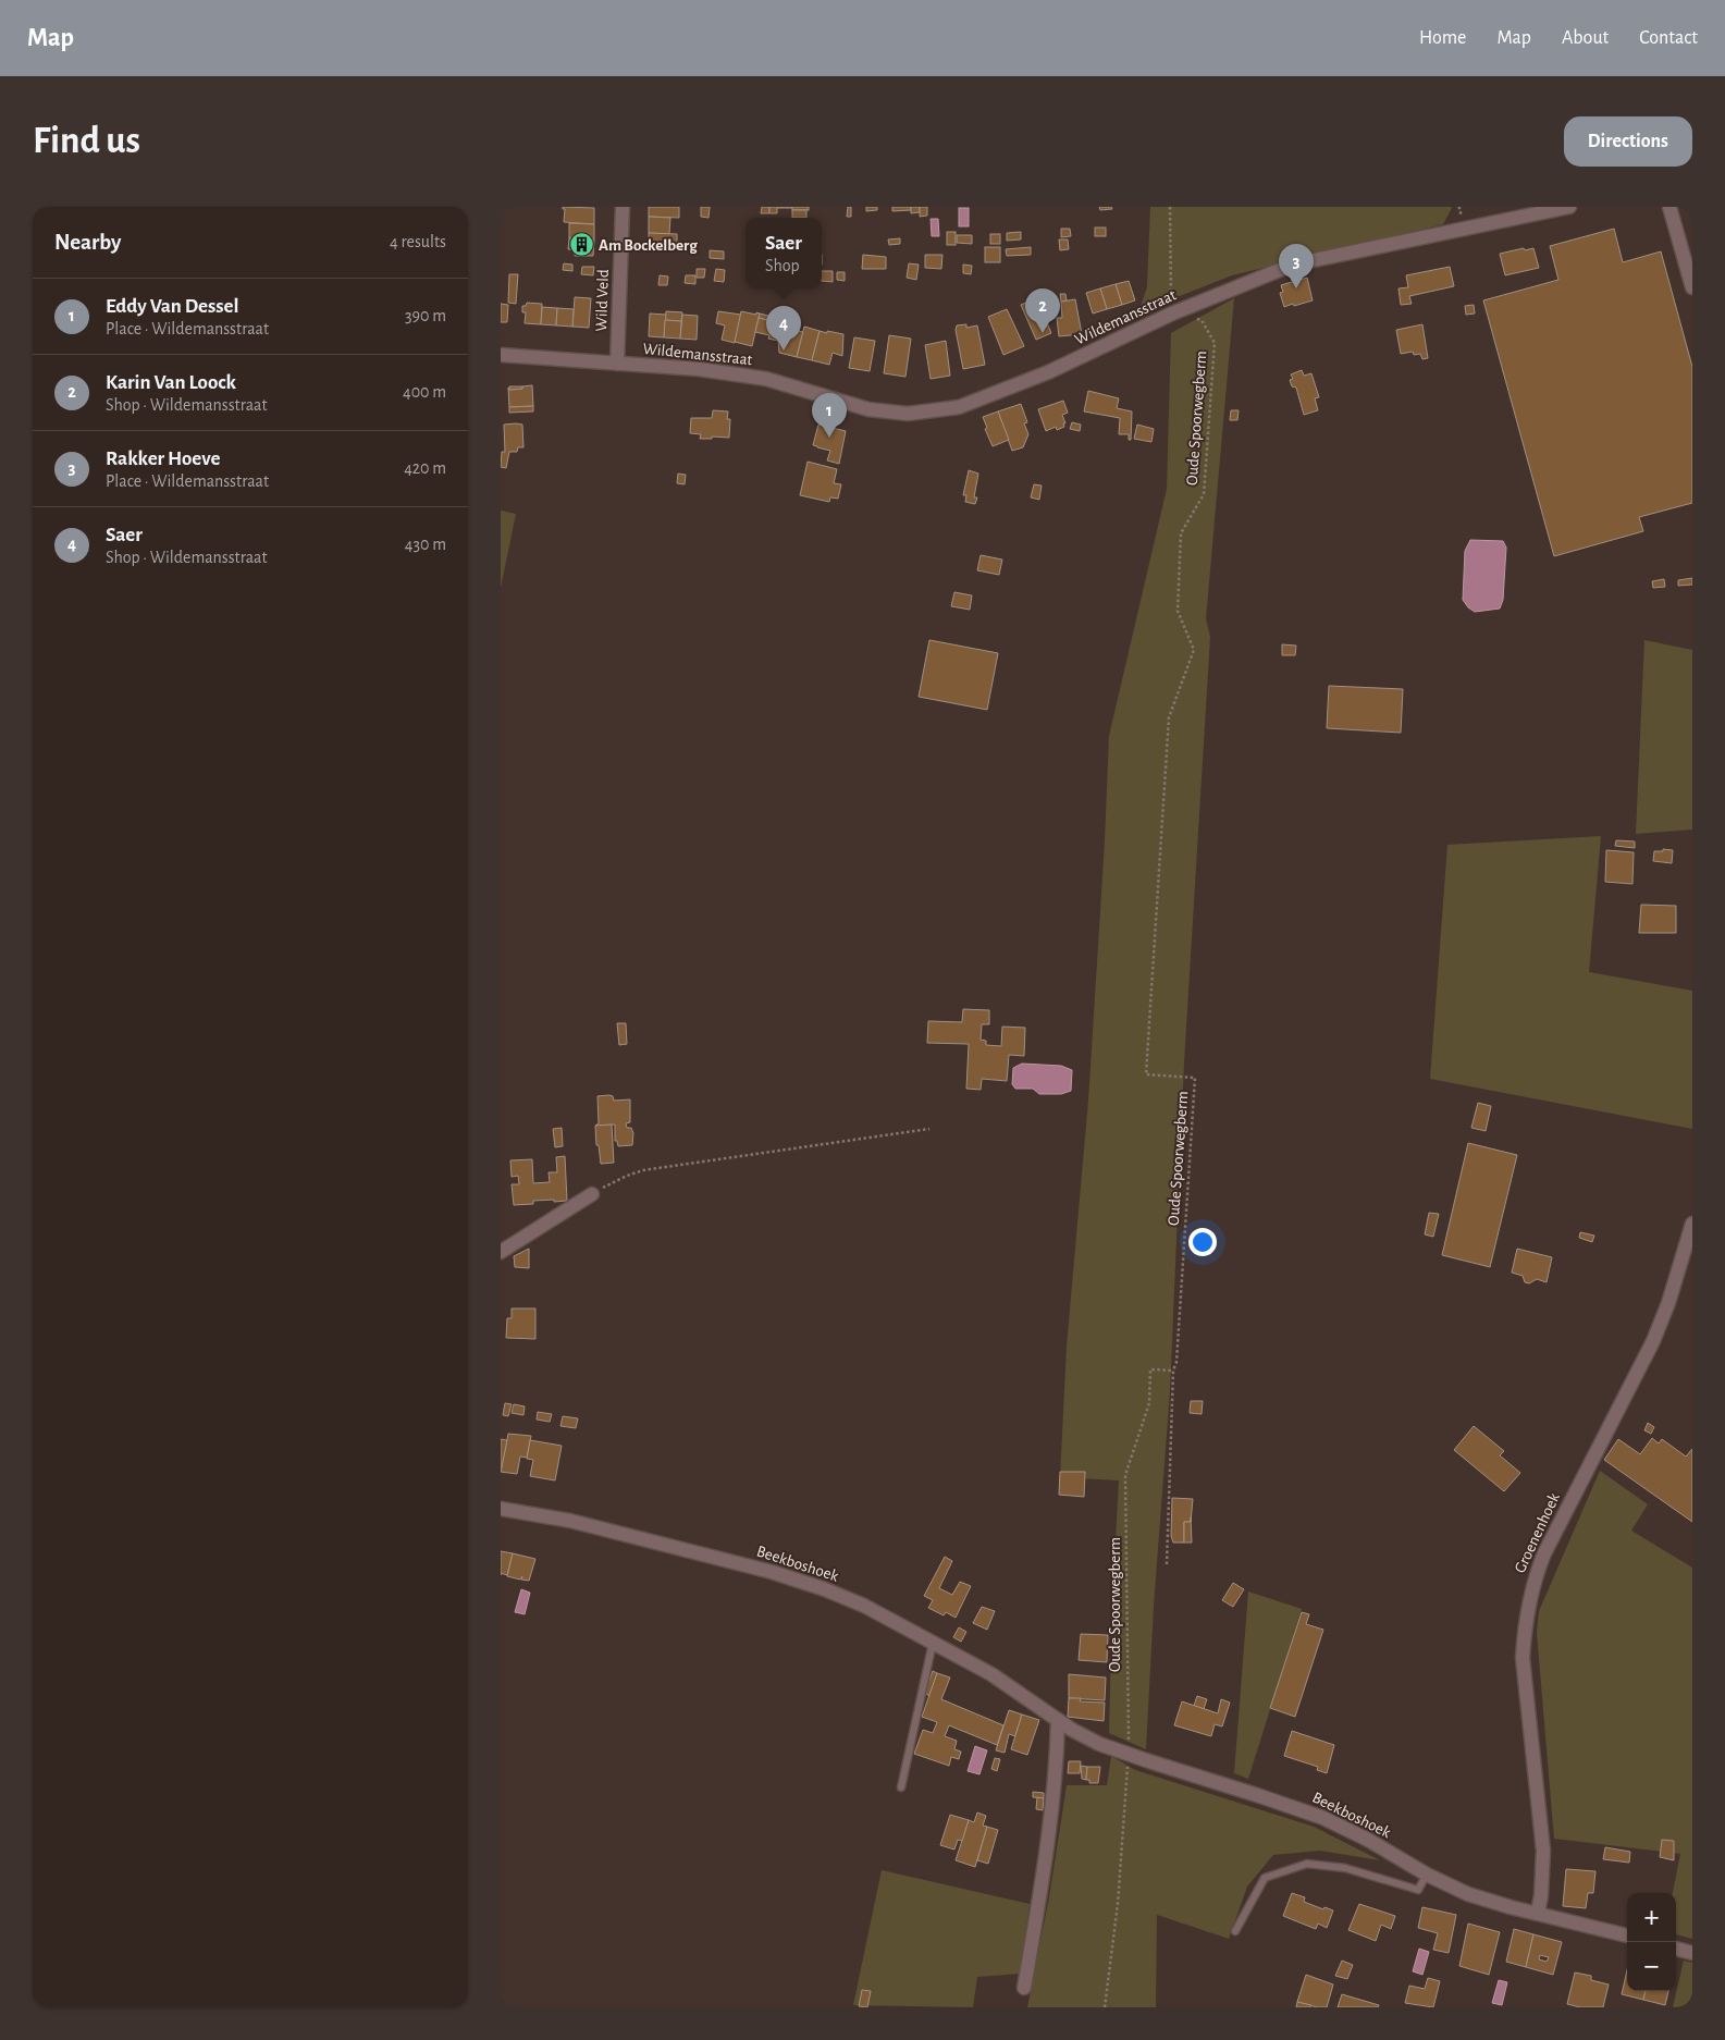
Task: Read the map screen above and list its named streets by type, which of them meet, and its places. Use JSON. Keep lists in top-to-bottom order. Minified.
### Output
{"streets":{"street":["Wild Veld","Wildemansstraat","Groenenhoek","Beekboshoek"],"path":["Oude Spoorwegberm"]},"crossings":[["Wild Veld","Wildemansstraat"],["Wildemansstraat","Oude Spoorwegberm"],["Oude Spoorwegberm","Beekboshoek"],["Groenenhoek","Beekboshoek"]],"places":{"building":["Am Bockelberg"]},"page":{"header":"Map","nav":["Home","Map","About","Contact"],"buttons":"Directions","title":"Find us","heading":["Nearby","4 results"],"popup":["Saer","Shop"],"pins":["3","2","4","1"],"list":[{"mark":"1","name":"Eddy Van Dessel","note":"Place · Wildemansstraat","value":"390 m"},{"mark":"2","name":"Karin Van Loock","note":"Shop · Wildemansstraat","value":"400 m"},{"mark":"3","name":"Rakker Hoeve","note":"Place · Wildemansstraat","value":"420 m"},{"mark":"4","name":"Saer","note":"Shop · Wildemansstraat","value":"430 m"}],"map_buttons":["+","−"]}}
